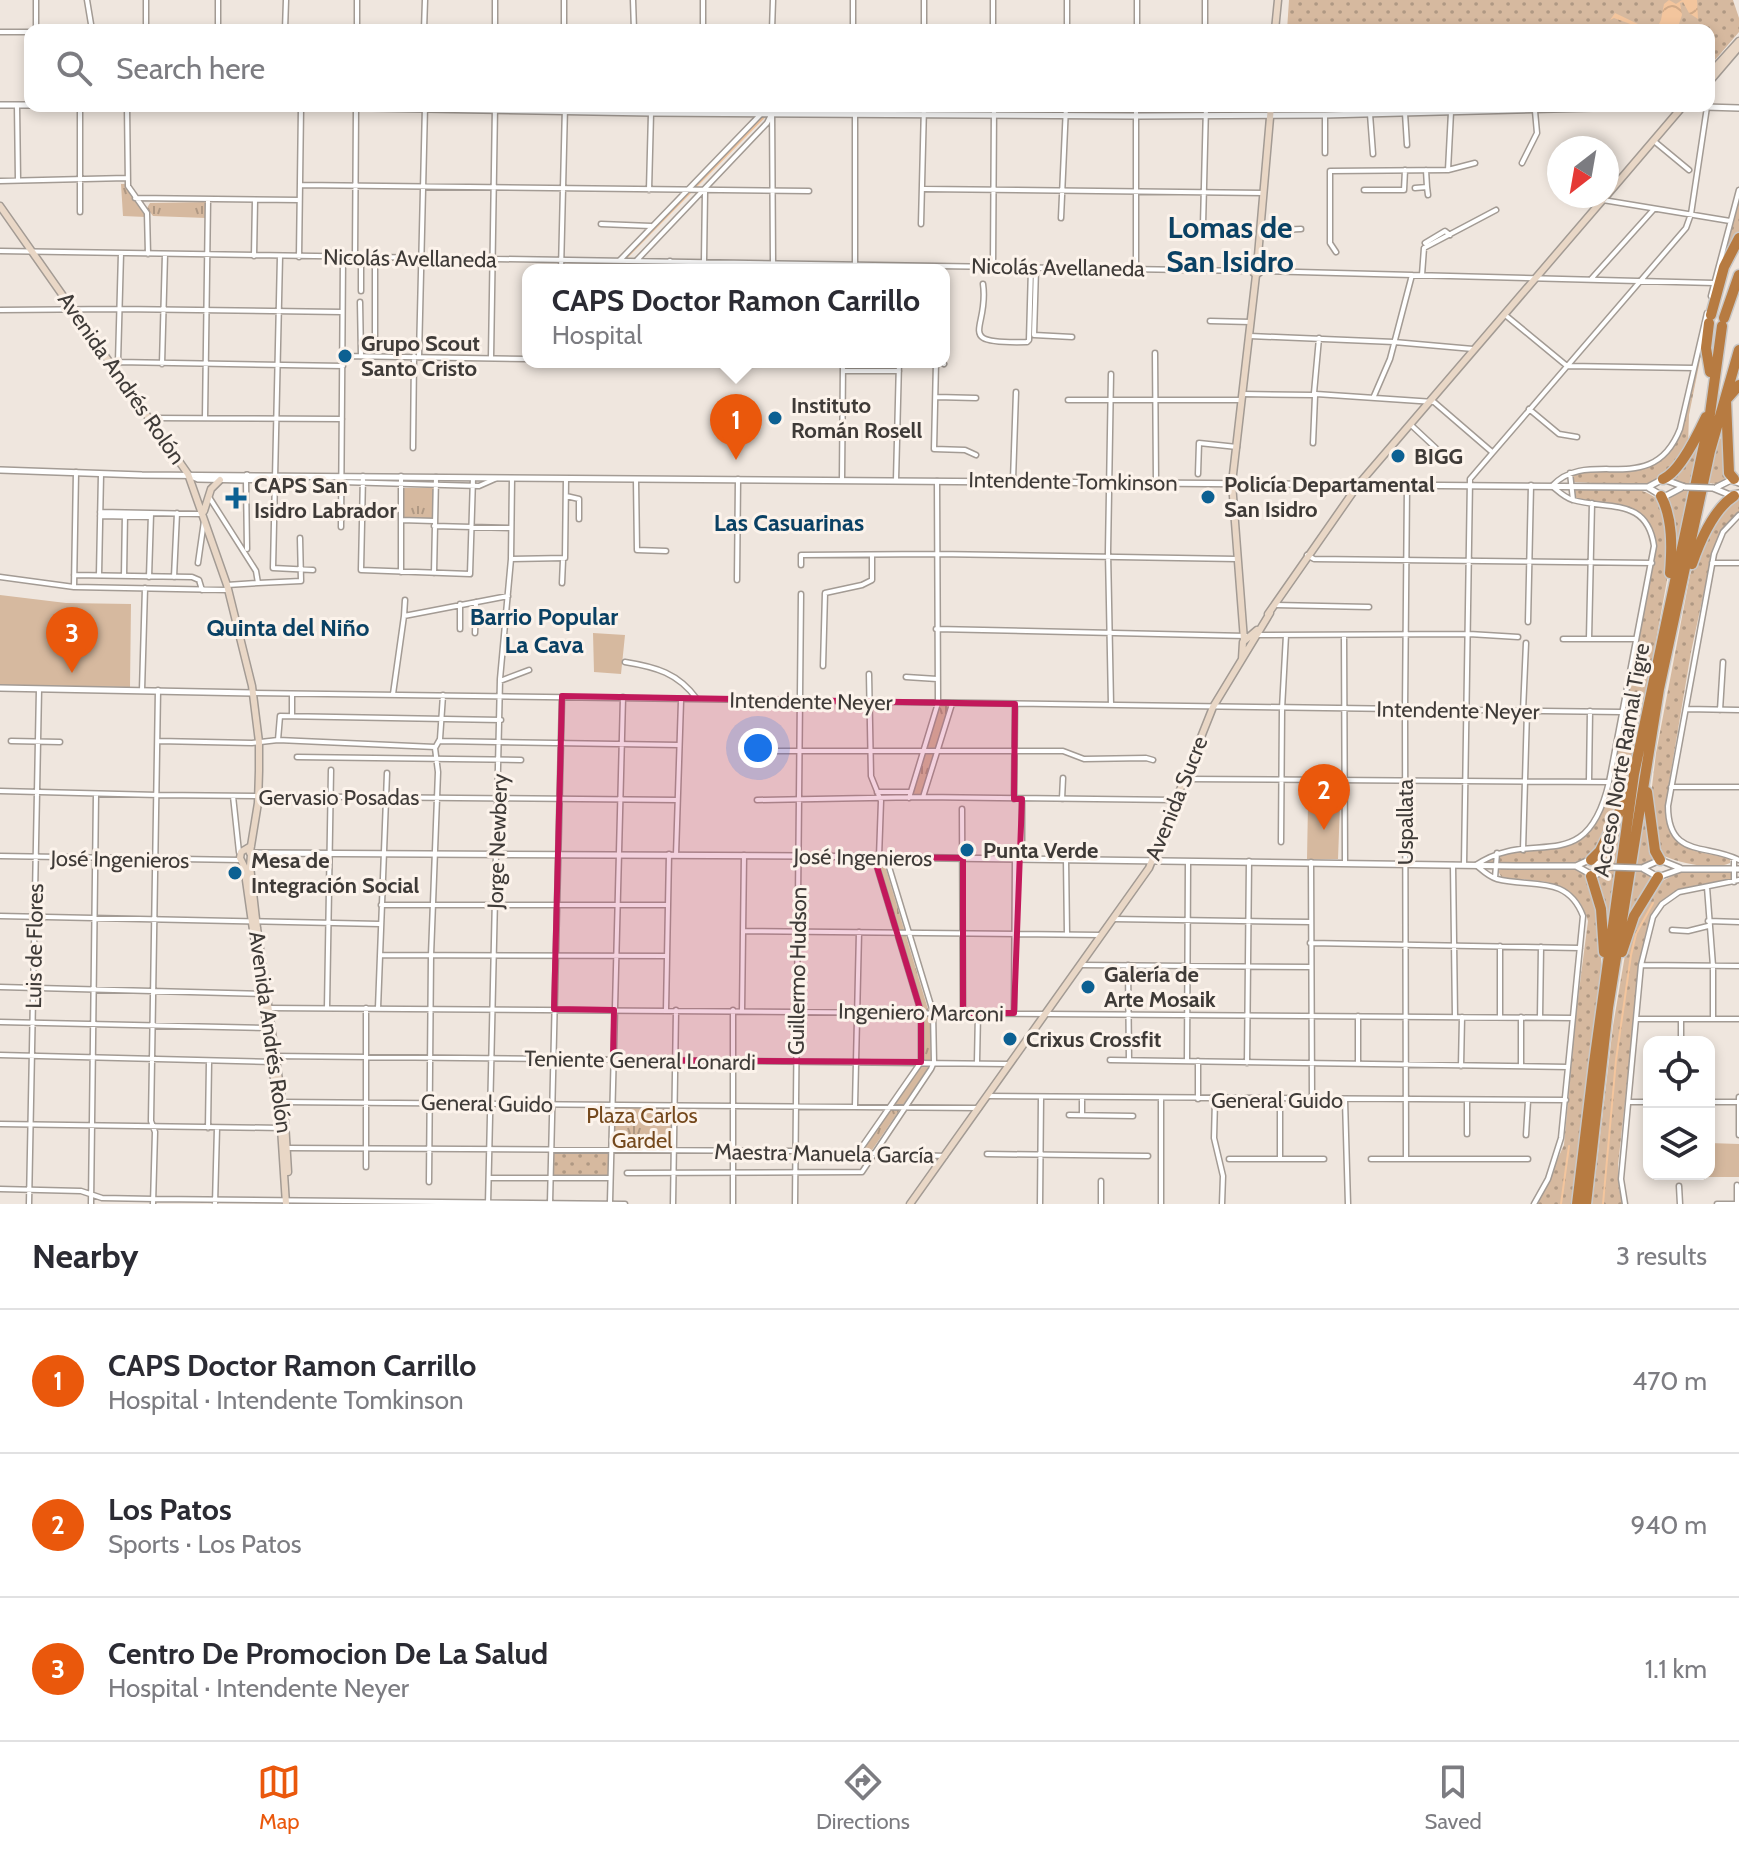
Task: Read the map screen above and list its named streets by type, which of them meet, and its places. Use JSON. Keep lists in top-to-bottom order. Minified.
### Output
{"streets":{"highway":["Acceso Norte Ramal Tigre"],"main road":["Avenida Andrés Rolón","Avenida Sucre"],"street":["Nicolás Avellaneda","Intendente Tomkinson","Intendente Neyer","Gervasio Posadas","Uspallata","Jorge Newbery","José Ingenieros","Luis de Flores","Guillermo Hudson","Ingeniero Marconi","Teniente General Lonardi","General Guido","Maestra Manuela García"]},"crossings":[["Nicolás Avellaneda","Avenida Andrés Rolón"],["Nicolás Avellaneda","Avenida Sucre"],["Avenida Andrés Rolón","Intendente Tomkinson"],["Avenida Andrés Rolón","Intendente Neyer"],["Avenida Andrés Rolón","Gervasio Posadas"],["Avenida Andrés Rolón","José Ingenieros"],["Avenida Andrés Rolón","Ingeniero Marconi"],["Avenida Andrés Rolón","Teniente General Lonardi"],["Avenida Andrés Rolón","General Guido"],["Avenida Andrés Rolón","Maestra Manuela García"],["Intendente Tomkinson","Avenida Sucre"],["Intendente Tomkinson","Uspallata"],["Intendente Tomkinson","Jorge Newbery"],["Intendente Neyer","Avenida Sucre"],["Intendente Neyer","Uspallata"],["Intendente Neyer","Jorge Newbery"],["Intendente Neyer","Luis de Flores"],["Intendente Neyer","Guillermo Hudson"],["Gervasio Posadas","Jorge Newbery"],["Gervasio Posadas","Luis de Flores"],["Avenida Sucre","José Ingenieros"],["Avenida Sucre","Ingeniero Marconi"],["Avenida Sucre","Teniente General Lonardi"],["Avenida Sucre","General Guido"],["Avenida Sucre","Maestra Manuela García"],["Uspallata","José Ingenieros"],["Uspallata","Ingeniero Marconi"],["Uspallata","General Guido"],["Jorge Newbery","José Ingenieros"],["Jorge Newbery","Ingeniero Marconi"],["Jorge Newbery","Teniente General Lonardi"],["Jorge Newbery","General Guido"],["Jorge Newbery","Maestra Manuela García"],["José Ingenieros","Luis de Flores"],["José Ingenieros","Guillermo Hudson"],["Luis de Flores","Teniente General Lonardi"],["Guillermo Hudson","Ingeniero Marconi"],["Guillermo Hudson","Teniente General Lonardi"],["Guillermo Hudson","General Guido"],["Guillermo Hudson","Maestra Manuela García"]],"districts":["Lomas de San Isidro","Las Casuarinas","Barrio Popular La Cava","Quinta del Niño"],"parks":["Plaza Carlos Gardel"],"places":{"other":["Grupo Scout Santo Cristo","Instituto Román Rosell","BIGG","Policía Departamental San Isidro","Punta Verde","Mesa de Integración Social","Galería de Arte Mosaik","Crixus Crossfit"],"health":["CAPS San Isidro Labrador"]},"north":"bottom left","page":{"search":"Search here","popup":["CAPS Doctor Ramon Carrillo","Hospital"],"pins":["1","3","2"],"heading":["Nearby","3 results"],"list":[{"mark":"1","name":"CAPS Doctor Ramon Carrillo","note":"Hospital · Intendente Tomkinson","value":"470 m"},{"mark":"2","name":"Los Patos","note":"Sports · Los Patos","value":"940 m"},{"mark":"3","name":"Centro De Promocion De La Salud","note":"Hospital · Intendente Neyer","value":"1.1 km"}],"nav":["Map","Directions","Saved"]}}
